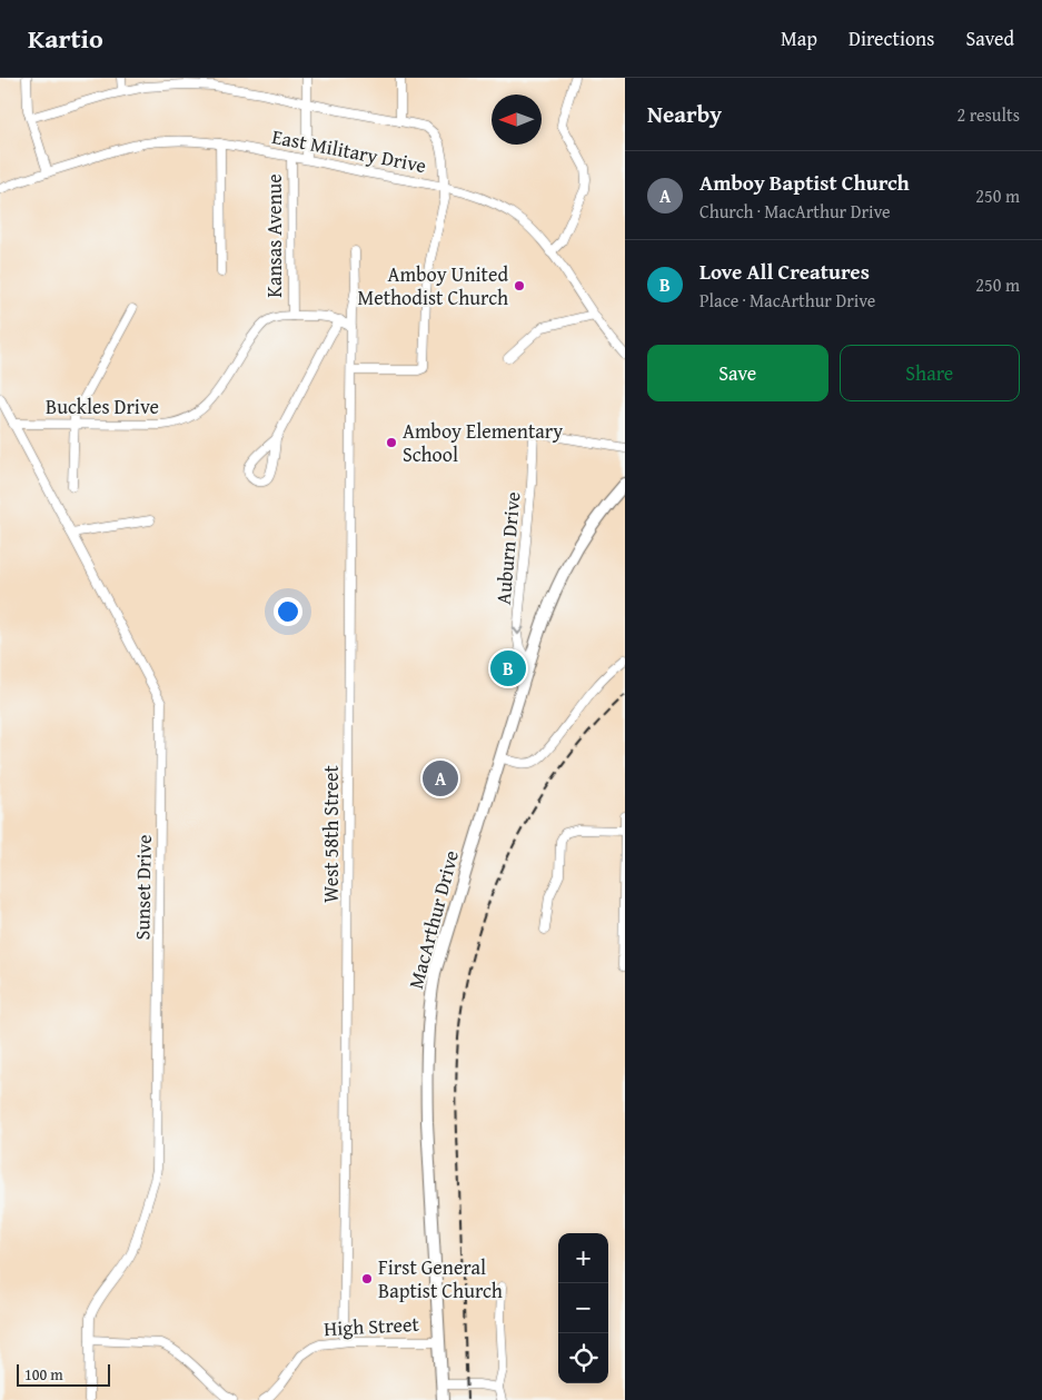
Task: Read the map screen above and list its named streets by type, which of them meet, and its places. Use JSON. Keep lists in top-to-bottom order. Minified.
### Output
{"streets":{"main road":["MacArthur Drive"],"street":["East Military Drive","Kansas Avenue","Buckles Drive","Auburn Drive","West 58th Street","Sunset Drive","High Street"]},"crossings":[["East Military Drive","Kansas Avenue"],["Kansas Avenue","Buckles Drive"],["Buckles Drive","Sunset Drive"],["Auburn Drive","MacArthur Drive"],["West 58th Street","High Street"],["MacArthur Drive","High Street"]],"places":["Amboy United Methodist Church","Amboy Elementary School","First General Baptist Church"],"scale_bar":"100 m","north":"left","page":{"header":"Kartio","nav":["Map","Directions","Saved"],"heading":["Nearby","2 results"],"list":[{"mark":"A","name":"Amboy Baptist Church","note":"Church · MacArthur Drive","value":"250 m"},{"mark":"B","name":"Love All Creatures","note":"Place · MacArthur Drive","value":"250 m"}],"buttons":["Save","Share"],"pins":["B","A"],"map_buttons":["+","−"],"scale":"100 m"}}
